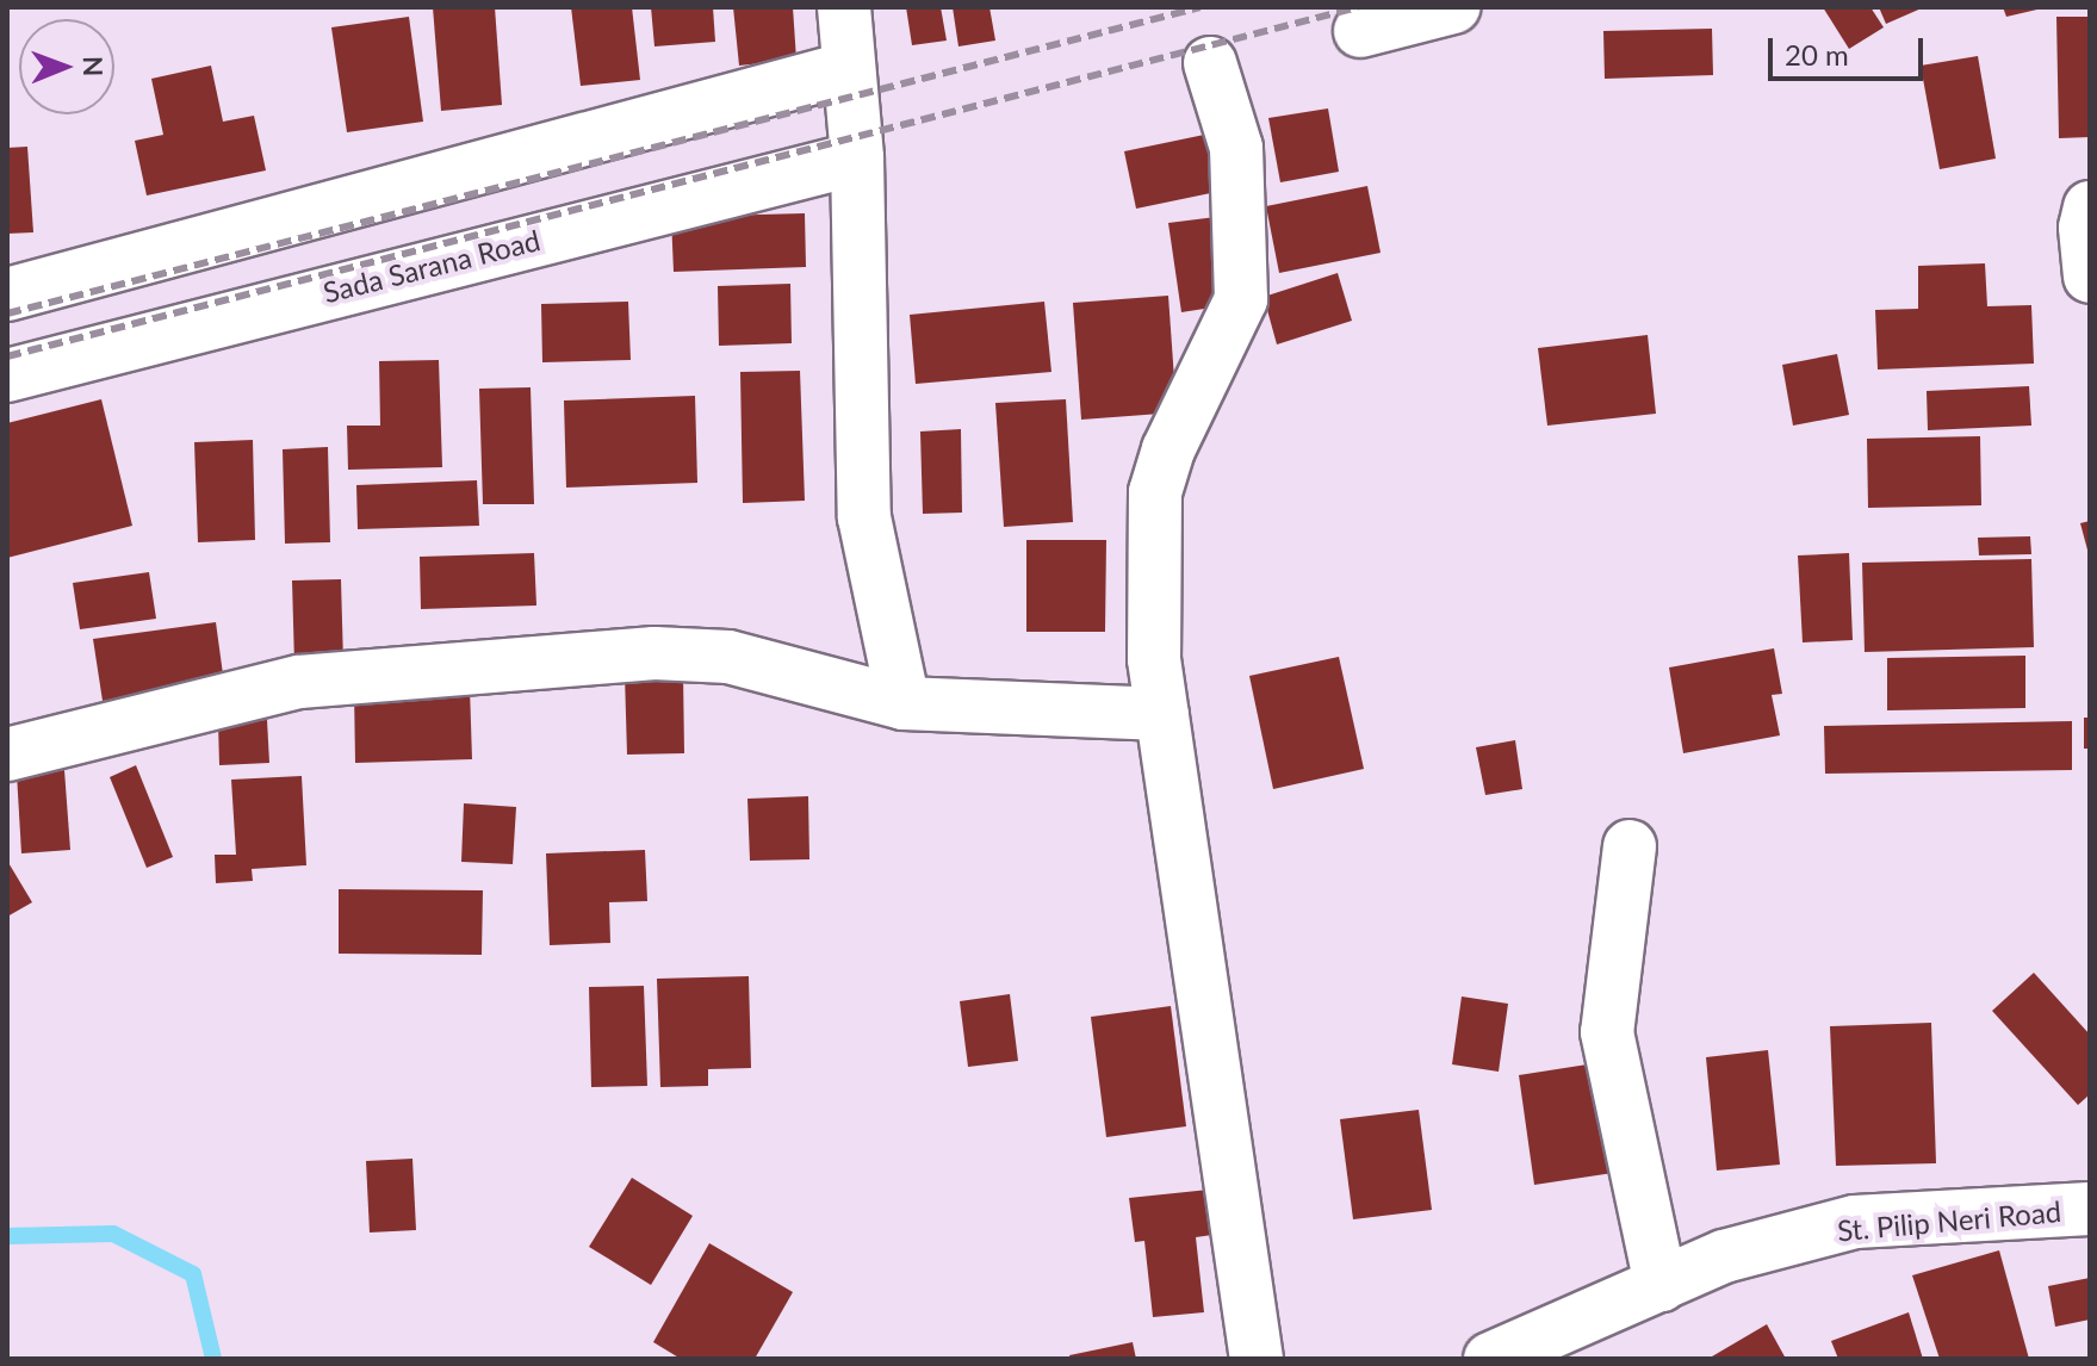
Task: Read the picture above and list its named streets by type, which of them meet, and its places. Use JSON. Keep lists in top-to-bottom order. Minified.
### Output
{"streets":{"street":["Sada Sarana Road","St. Pilip Neri Road"]},"scale_bar":"20 m","north":"right"}
